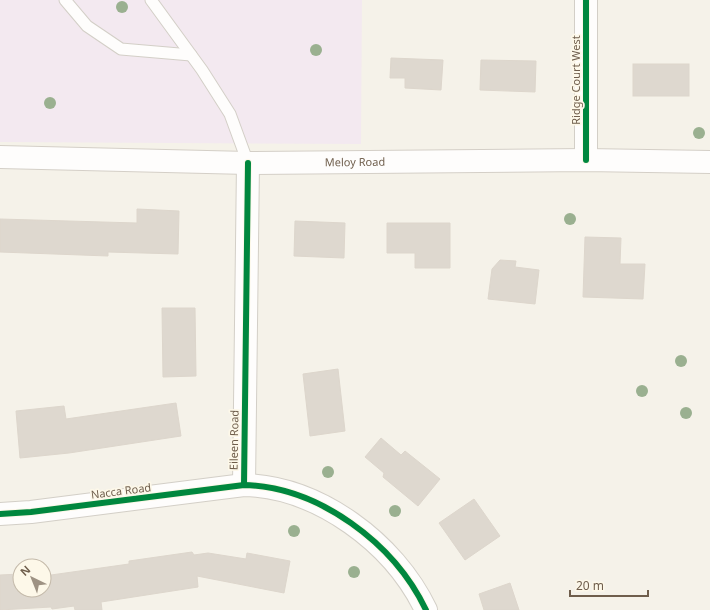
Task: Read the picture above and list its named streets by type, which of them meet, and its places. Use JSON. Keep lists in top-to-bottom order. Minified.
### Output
{"streets":{"street":["Ridge Court West","Meloy Road","Eileen Road","Nacca Road"]},"crossings":[["Ridge Court West","Meloy Road"],["Meloy Road","Eileen Road"],["Eileen Road","Nacca Road"]],"scale_bar":"20 m","north":"top left"}
